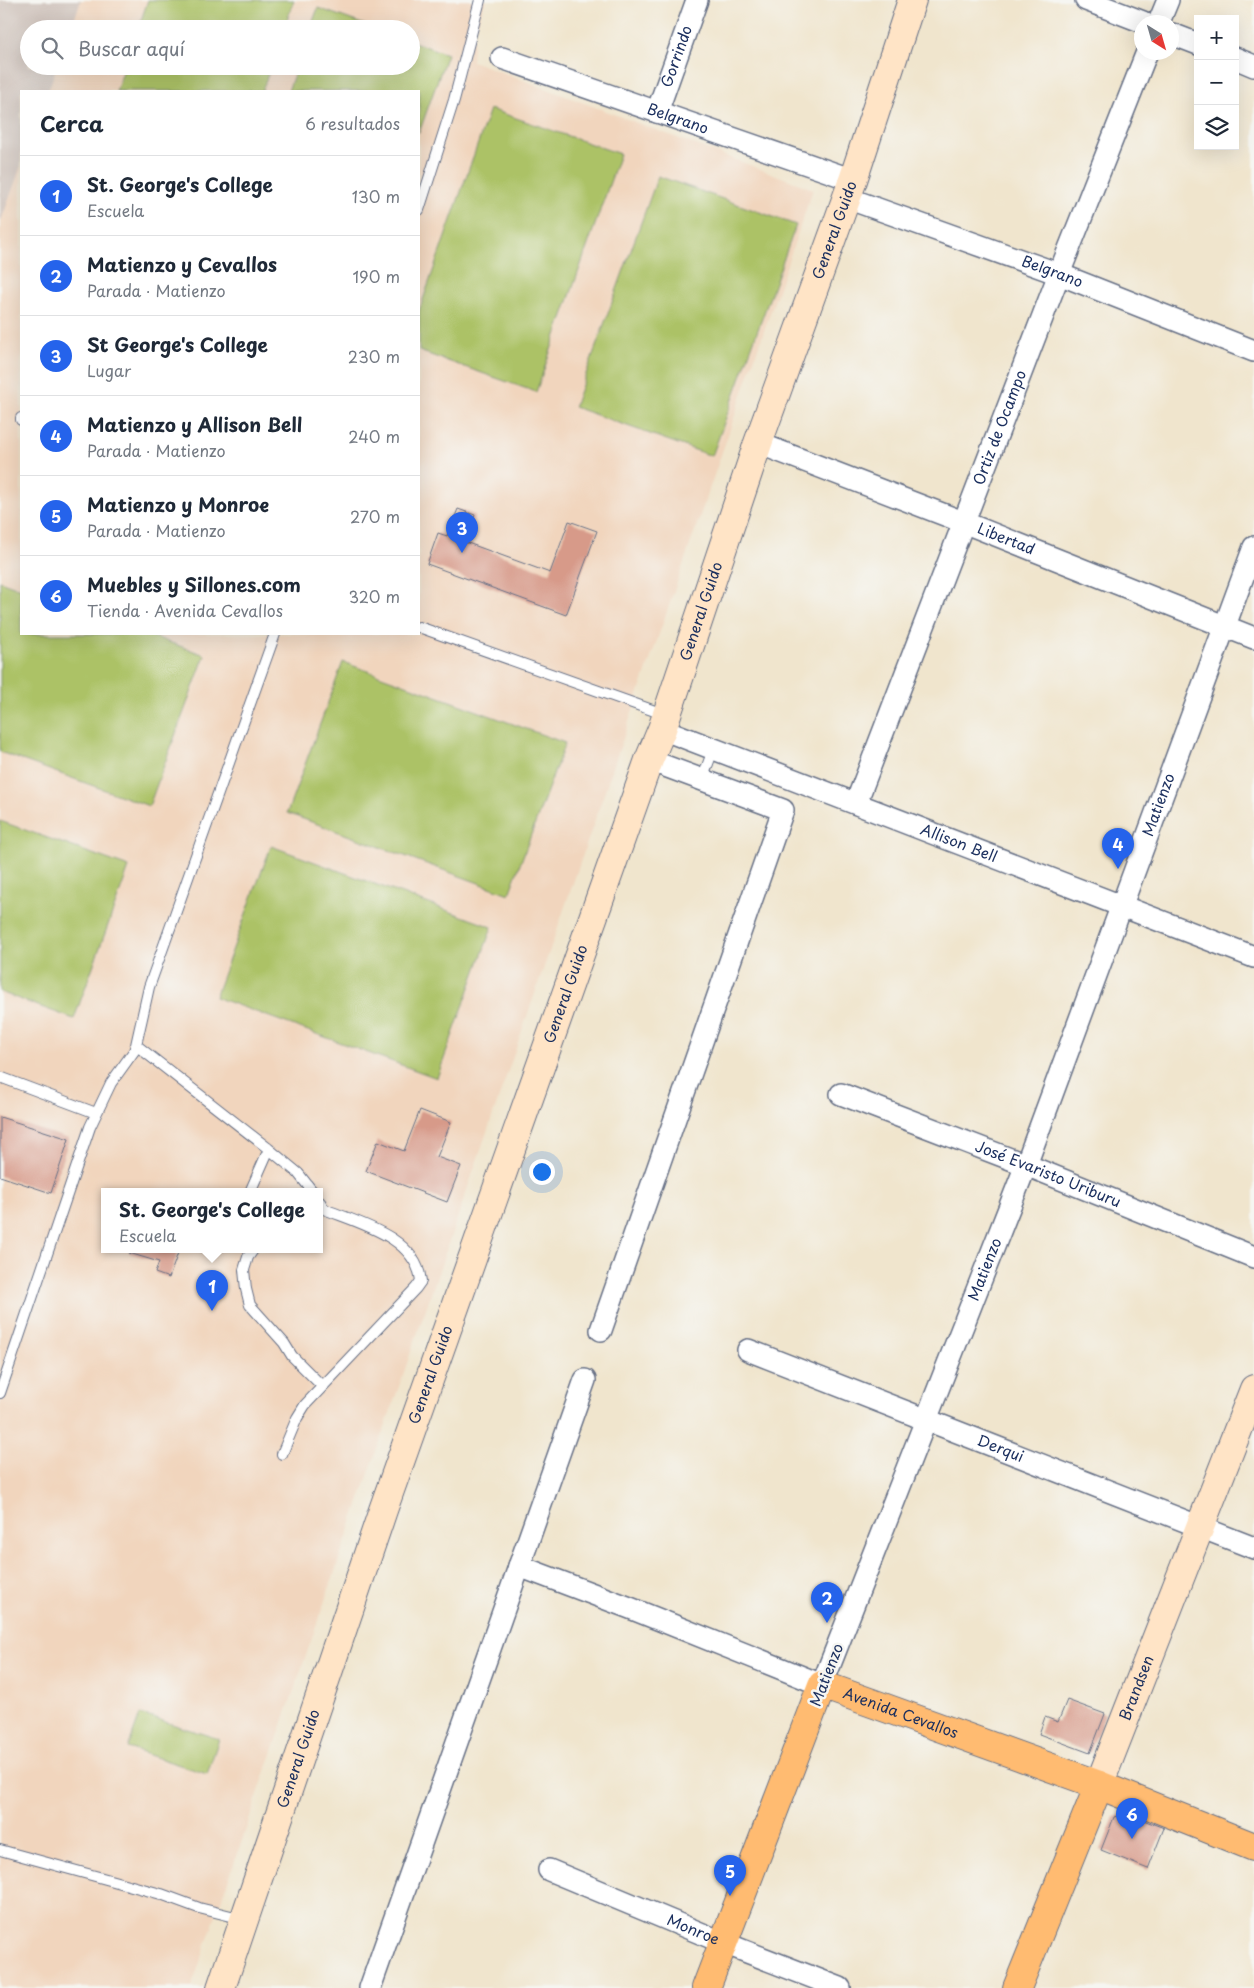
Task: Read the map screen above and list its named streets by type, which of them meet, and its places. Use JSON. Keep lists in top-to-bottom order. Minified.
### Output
{"streets":{"main road":["General Guido","Matienzo","Brandsen","Avenida Cevallos"],"street":["Gorrindo","Belgrano","Ortiz de Ocampo","Libertad","Allison Bell","José Evaristo Uriburu","Derqui","Monroe"]},"crossings":[["Gorrindo","Belgrano"],["Belgrano","General Guido"],["Belgrano","Ortiz de Ocampo"],["General Guido","Libertad"],["General Guido","Allison Bell"],["Ortiz de Ocampo","Libertad"],["Ortiz de Ocampo","Allison Bell"],["Libertad","Matienzo"],["Matienzo","Allison Bell"],["Matienzo","José Evaristo Uriburu"],["Matienzo","Derqui"],["Matienzo","Avenida Cevallos"],["Matienzo","Monroe"],["Derqui","Brandsen"],["Brandsen","Avenida Cevallos"]],"north":"bottom right","page":{"map_buttons":["+","−"],"search":"Buscar aquí","heading":["Cerca","6 resultados"],"list":[{"mark":"1","name":"St. George's College","note":"Escuela","value":"130 m"},{"mark":"2","name":"Matienzo y Cevallos","note":"Parada · Matienzo","value":"190 m"},{"mark":"3","name":"St George's College","note":"Lugar","value":"230 m"},{"mark":"4","name":"Matienzo y Allison Bell","note":"Parada · Matienzo","value":"240 m"},{"mark":"5","name":"Matienzo y Monroe","note":"Parada · Matienzo","value":"270 m"},{"mark":"6","name":"Muebles y Sillones.com","note":"Tienda · Avenida Cevallos","value":"320 m"}],"pins":["3","4","1","2","6","5"],"popup":["St. George's College","Escuela"]}}
